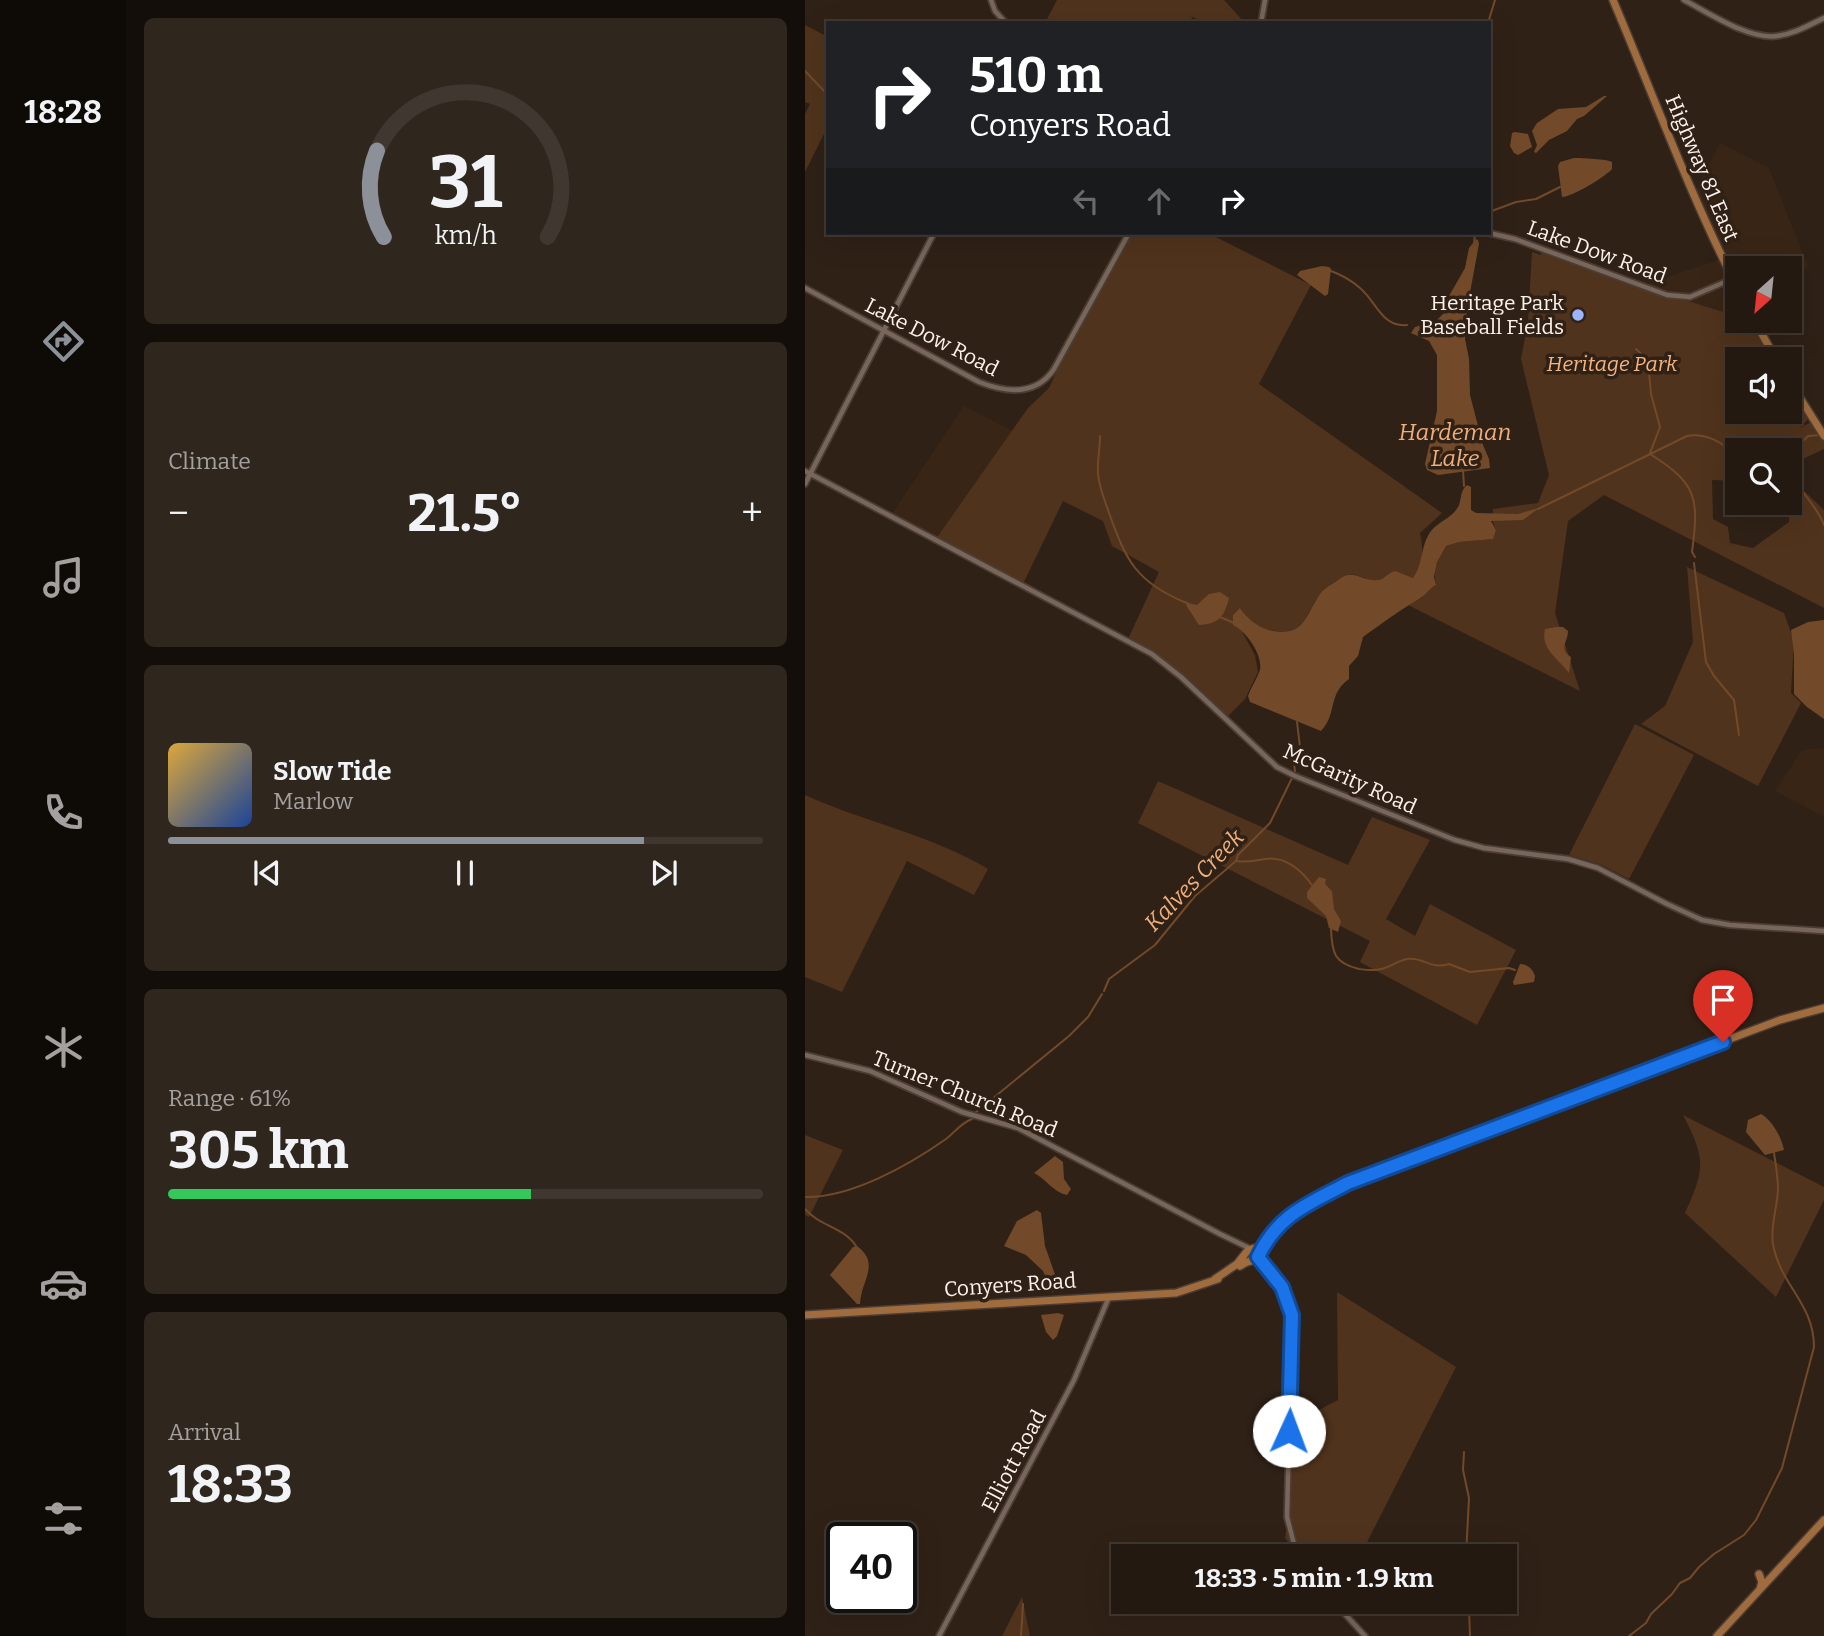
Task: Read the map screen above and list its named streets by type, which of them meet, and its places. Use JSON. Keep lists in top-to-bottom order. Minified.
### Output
{"streets":{"main road":["Highway 81 East","Conyers Road"],"street":["Lake Dow Road","McGarity Road","Turner Church Road","Elliott Road"]},"crossings":[["Turner Church Road","Conyers Road"],["Conyers Road","Elliott Road"]],"water":["Hardeman Lake","Kalves Creek"],"parks":["Heritage Park"],"places":["Heritage Park Baseball Fields"],"north":"bottom left","page":{"tabs":"18:28","turn":["510 m","Conyers Road"],"tile":["Climate",["Range · 61%","305 km"],["Arrival","18:33"]],"heat":["−","21.5°","+"],"song":["Slow Tide","Marlow"],"limit":"40","trip":"18:33 · 5 min · 1.9 km","gauge":["31","km/h"]}}
